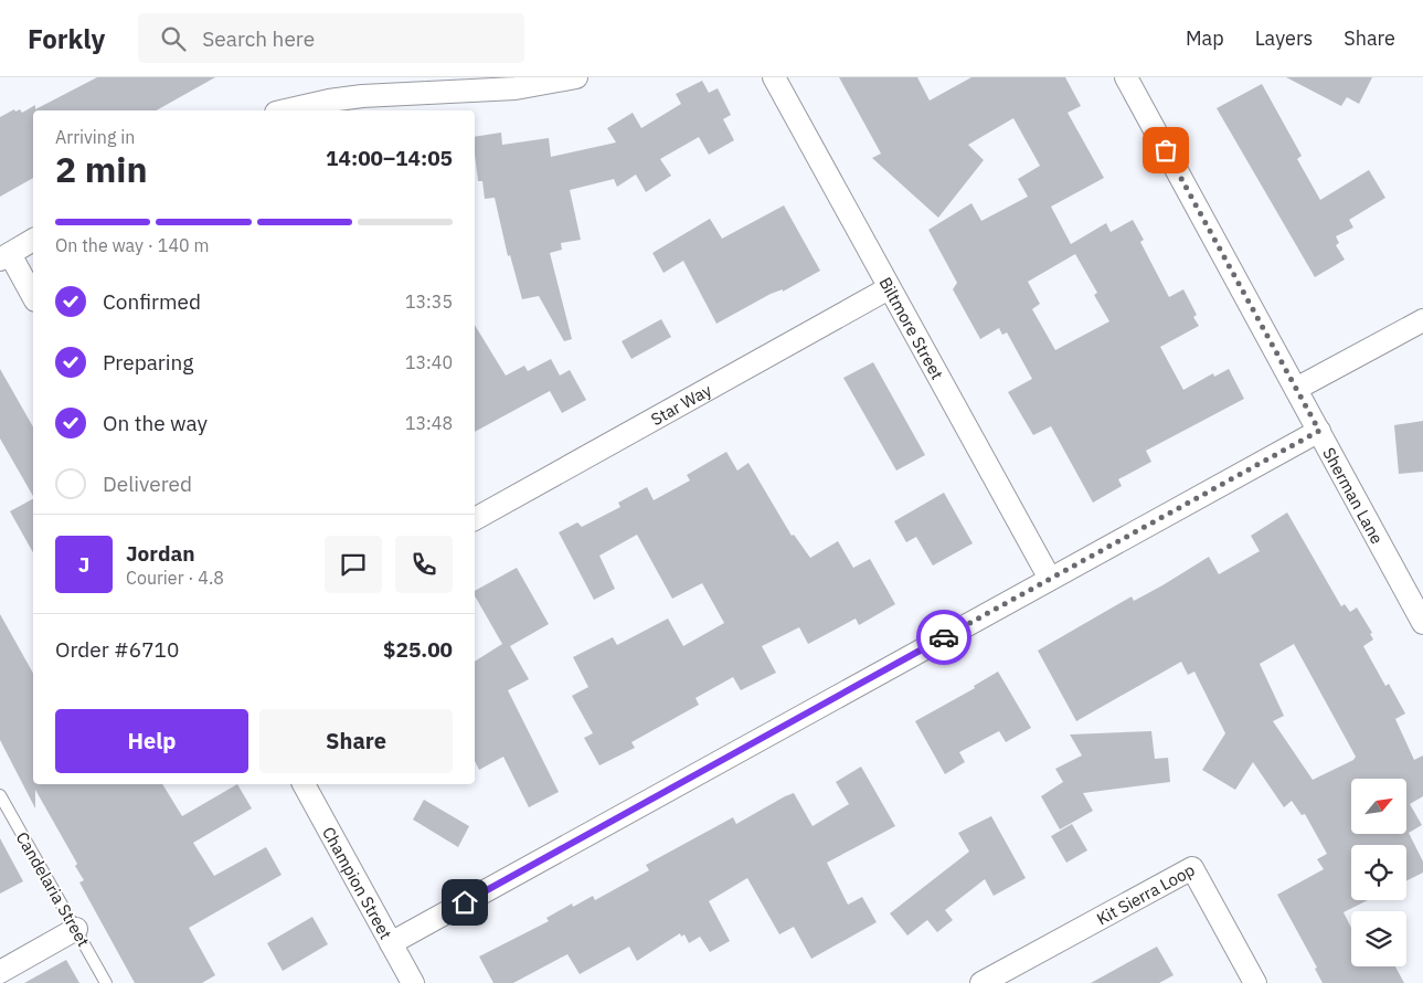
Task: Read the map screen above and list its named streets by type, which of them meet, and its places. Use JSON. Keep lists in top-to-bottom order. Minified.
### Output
{"streets":{"street":["Biltmore Street","Star Way","Sherman Lane","Champion Street","Kit Sierra Loop"],"lane":["Candelaria Street"]},"crossings":[["Biltmore Street","Star Way"]],"north":"top right","page":{"header":"Forkly","search":"Search here","nav":["Map","Layers","Share"],"heading":["2 min","Arriving in","14:00–14:05"],"panel":["Jordan","Courier · 4.8","Order #6710","$25.00"],"bar":"On the way · 140 m","list":[["Confirmed","13:35"],["Preparing","13:40"],["On the way","13:48"],"Delivered"],"round":"J","buttons":["Help","Share"]}}
